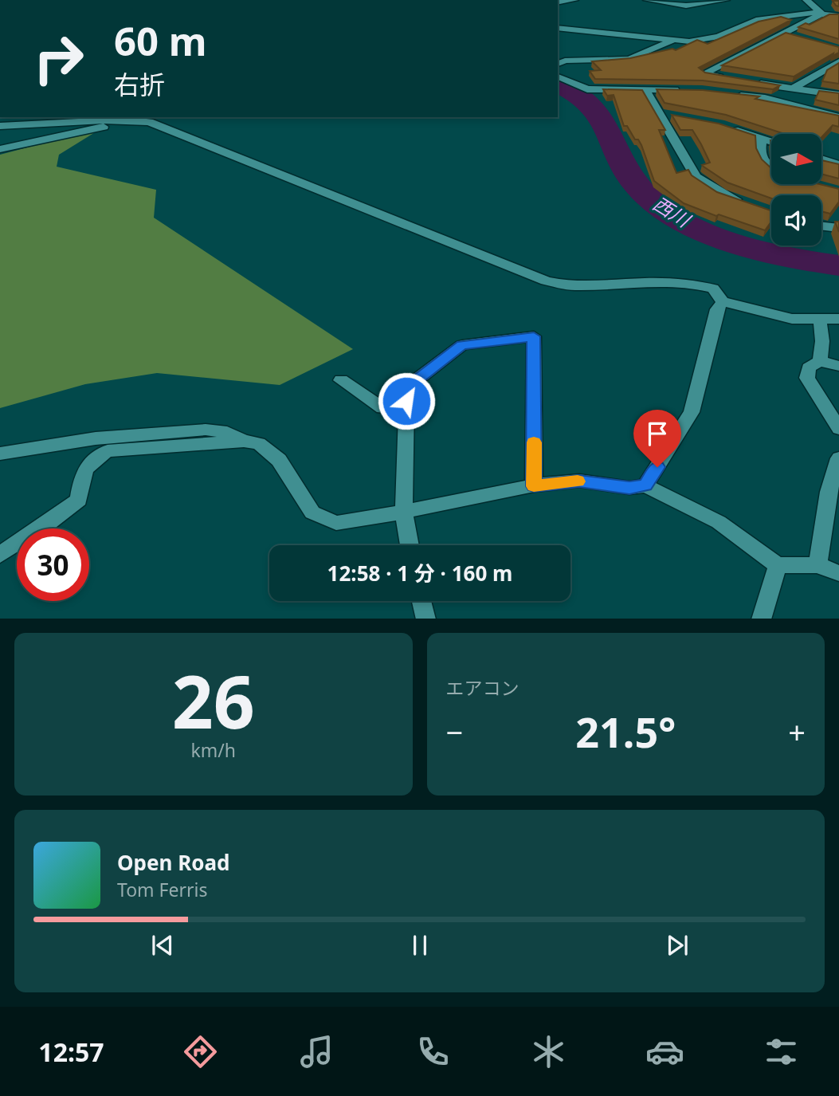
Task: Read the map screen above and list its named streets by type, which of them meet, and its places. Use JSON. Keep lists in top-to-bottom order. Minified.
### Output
{"water":["西川"],"north":"right","page":{"turn":["60 m","右折"],"limit":"30","trip":"12:58 · 1 分 · 160 m","tile":[["26","km/h"],"エアコン"],"heat":["−","21.5°","+"],"song":["Open Road","Tom Ferris"],"tabs":"12:57"}}
